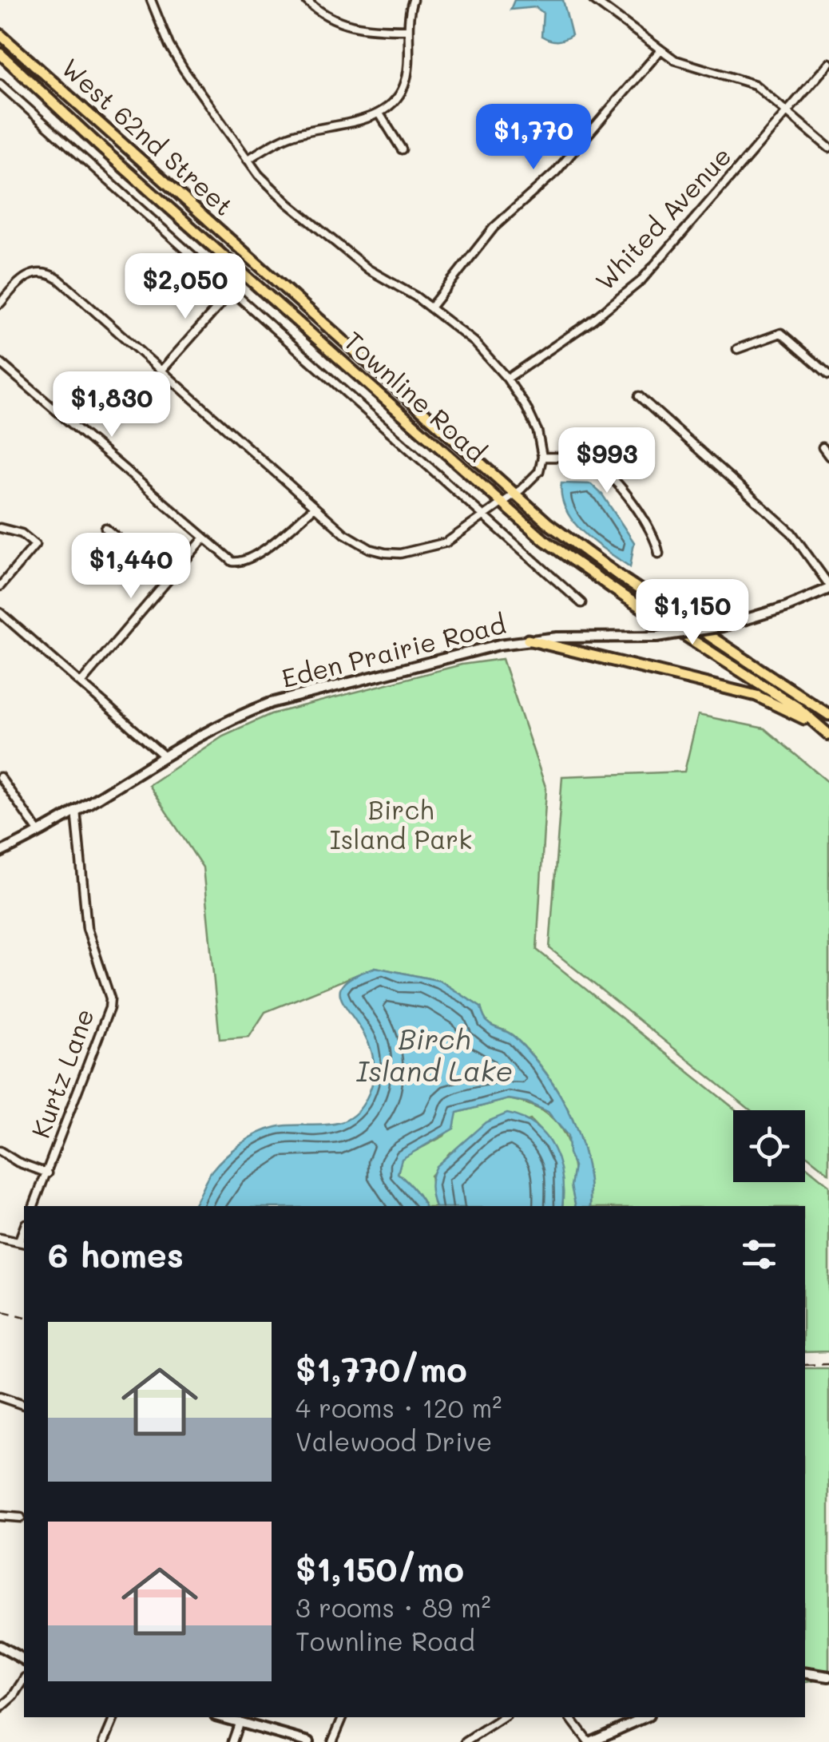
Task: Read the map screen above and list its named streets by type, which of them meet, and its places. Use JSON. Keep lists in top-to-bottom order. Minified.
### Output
{"streets":{"main road":["West 62nd Street","Townline Road","Eden Prairie Road"],"street":["Whited Avenue","Kurtz Lane"]},"crossings":[["Eden Prairie Road","Kurtz Lane"]],"water":["Birch Island Lake"],"parks":["Birch Island Park"],"page":{"price":["$1,770","$2,050","$1,830","$993","$1,440","$1,150"],"heading":"6 homes","list":[{"name":"$1,770/mo","note":"4 rooms · 120 m² · Valewood Drive"},{"name":"$1,150/mo","note":"3 rooms · 89 m² · Townline Road"}]}}
